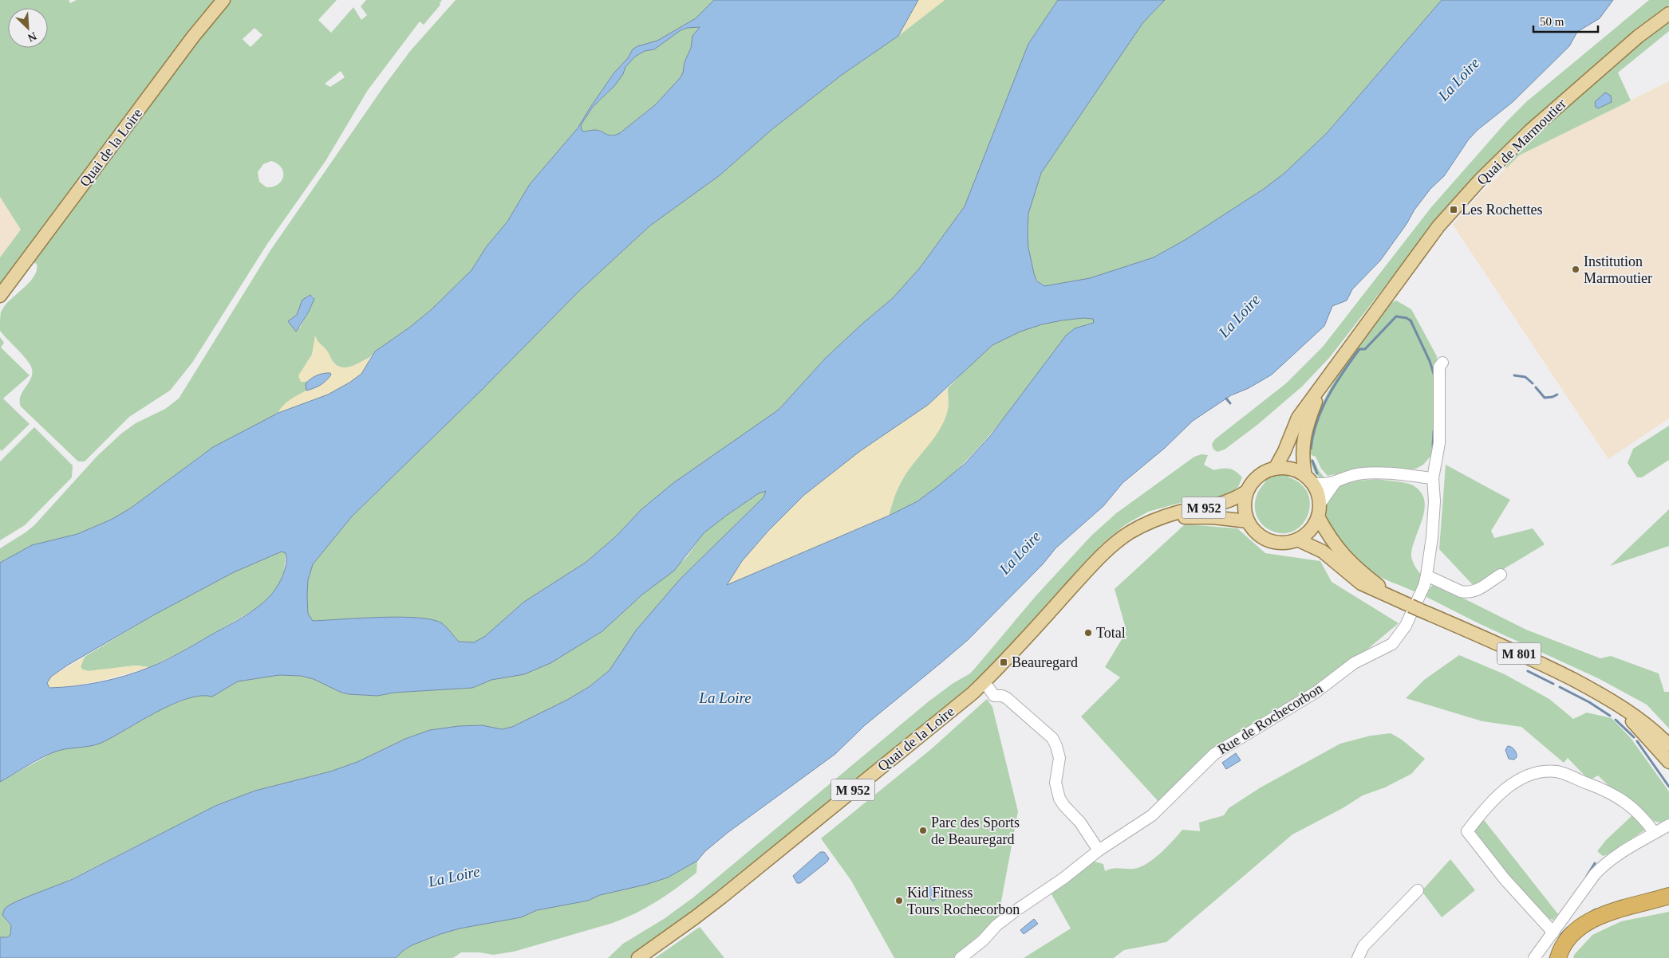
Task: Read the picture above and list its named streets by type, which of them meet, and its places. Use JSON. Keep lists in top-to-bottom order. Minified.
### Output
{"streets":{"main road":["Quai de Marmoutier","Quai de la Loire","M 952","M 801"],"street":["Rue de Rochecorbon"]},"crossings":[["Quai de Marmoutier","M 952"],["Quai de Marmoutier","M 801"],["Quai de la Loire","M 952"],["M 952","M 801"]],"water":["La Loire"],"places":{"transit":["Les Rochettes","Beauregard"],"other":["Institution Marmoutier","Total","Parc des Sports de Beauregard","Kid Fitness Tours Rochecorbon"]},"scale_bar":"50 m","north":"bottom right"}
